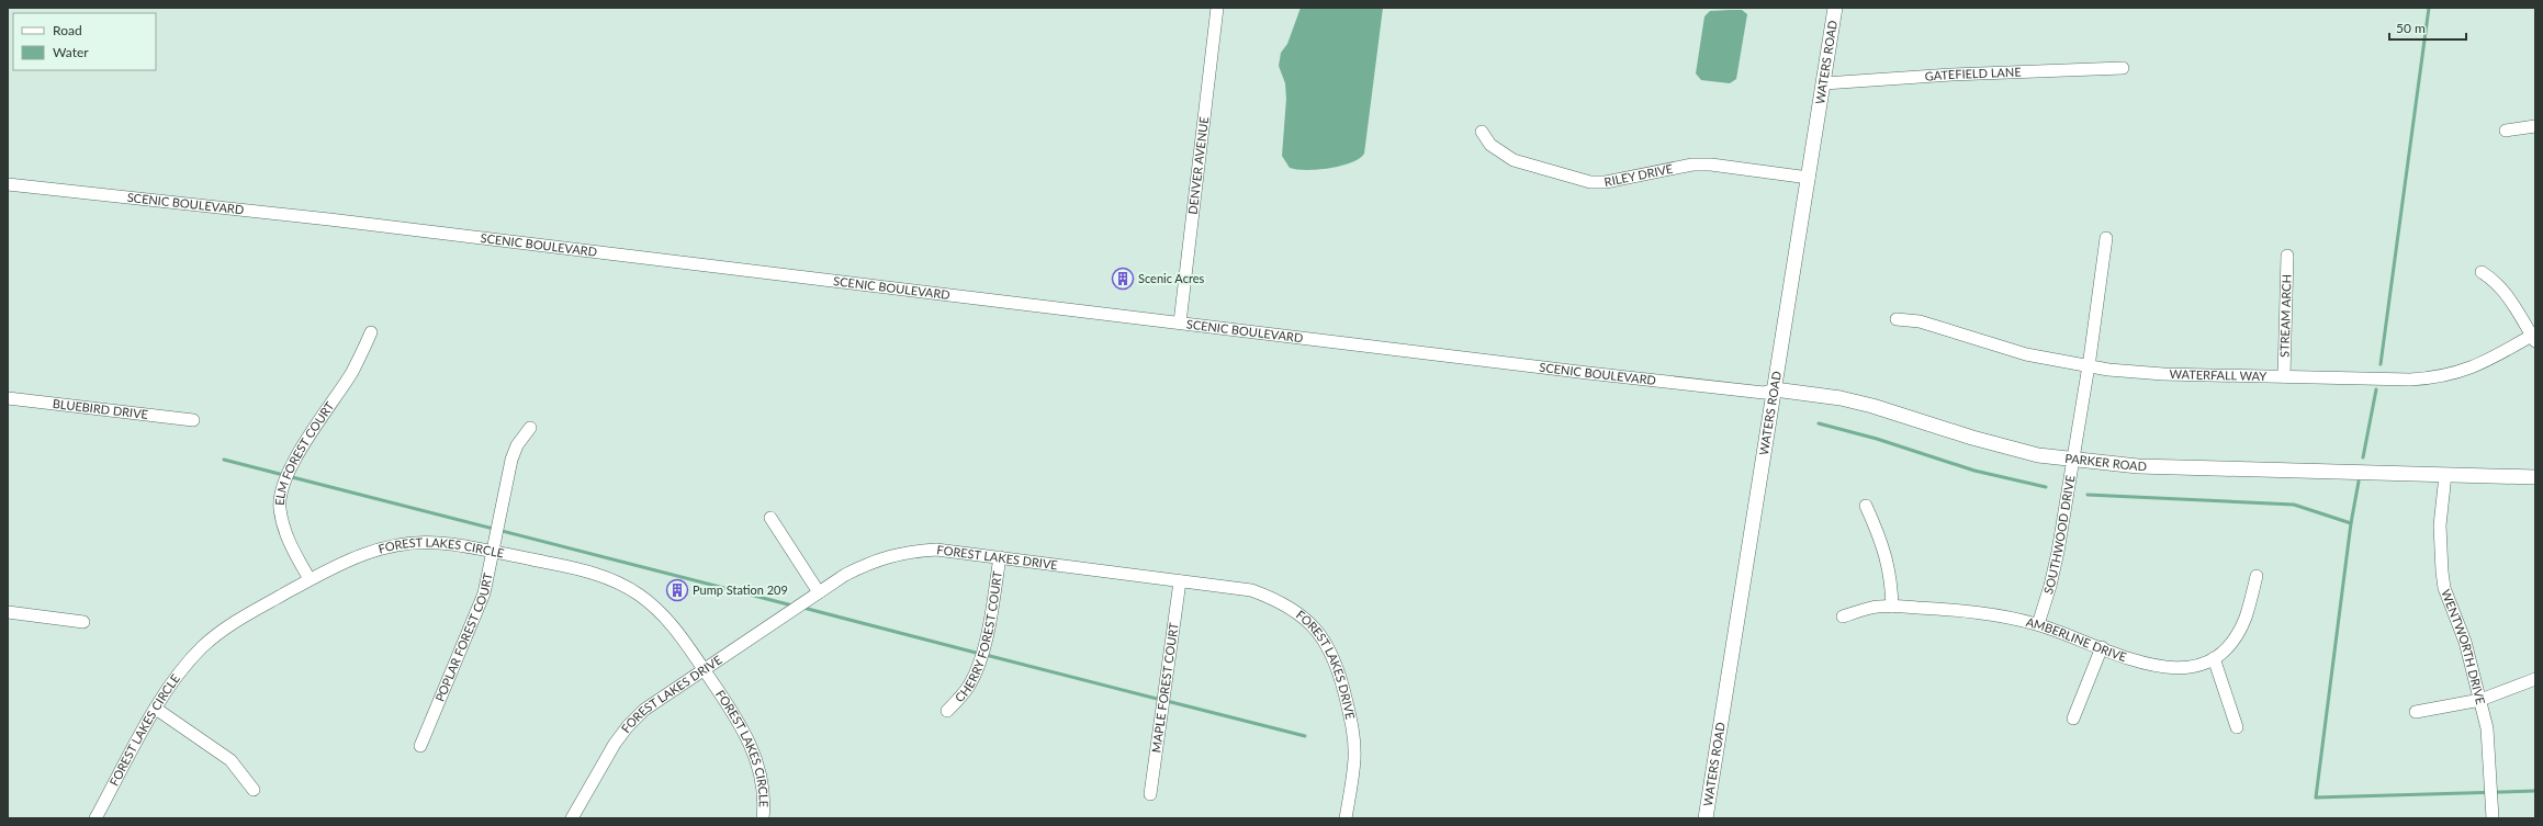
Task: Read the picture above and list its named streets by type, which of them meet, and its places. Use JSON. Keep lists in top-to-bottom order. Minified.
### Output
{"streets":{"street":["WATERS ROAD","GATEFIELD LANE","DENVER AVENUE","RILEY DRIVE","SCENIC BOULEVARD","STREAM ARCH","WATERFALL WAY","BLUEBIRD DRIVE","ELM FOREST COURT","PARKER ROAD","SOUTHWOOD DRIVE","FOREST LAKES CIRCLE","FOREST LAKES DRIVE","CHERRY FOREST COURT","POPLAR FOREST COURT","AMBERLINE DRIVE","WENTWORTH DRIVE","MAPLE FOREST COURT"]},"crossings":[["WATERS ROAD","GATEFIELD LANE"],["WATERS ROAD","RILEY DRIVE"],["WATERS ROAD","SCENIC BOULEVARD"],["WATERS ROAD","PARKER ROAD"],["DENVER AVENUE","SCENIC BOULEVARD"],["SCENIC BOULEVARD","PARKER ROAD"],["STREAM ARCH","WATERFALL WAY"],["WATERFALL WAY","SOUTHWOOD DRIVE"],["ELM FOREST COURT","FOREST LAKES CIRCLE"],["PARKER ROAD","SOUTHWOOD DRIVE"],["PARKER ROAD","WENTWORTH DRIVE"],["SOUTHWOOD DRIVE","AMBERLINE DRIVE"],["FOREST LAKES CIRCLE","FOREST LAKES DRIVE"],["FOREST LAKES CIRCLE","POPLAR FOREST COURT"],["FOREST LAKES DRIVE","CHERRY FOREST COURT"],["FOREST LAKES DRIVE","MAPLE FOREST COURT"]],"places":{"building":["Scenic Acres","Pump Station 209"]},"legend":["Road","Water"],"scale_bar":"50 m"}
